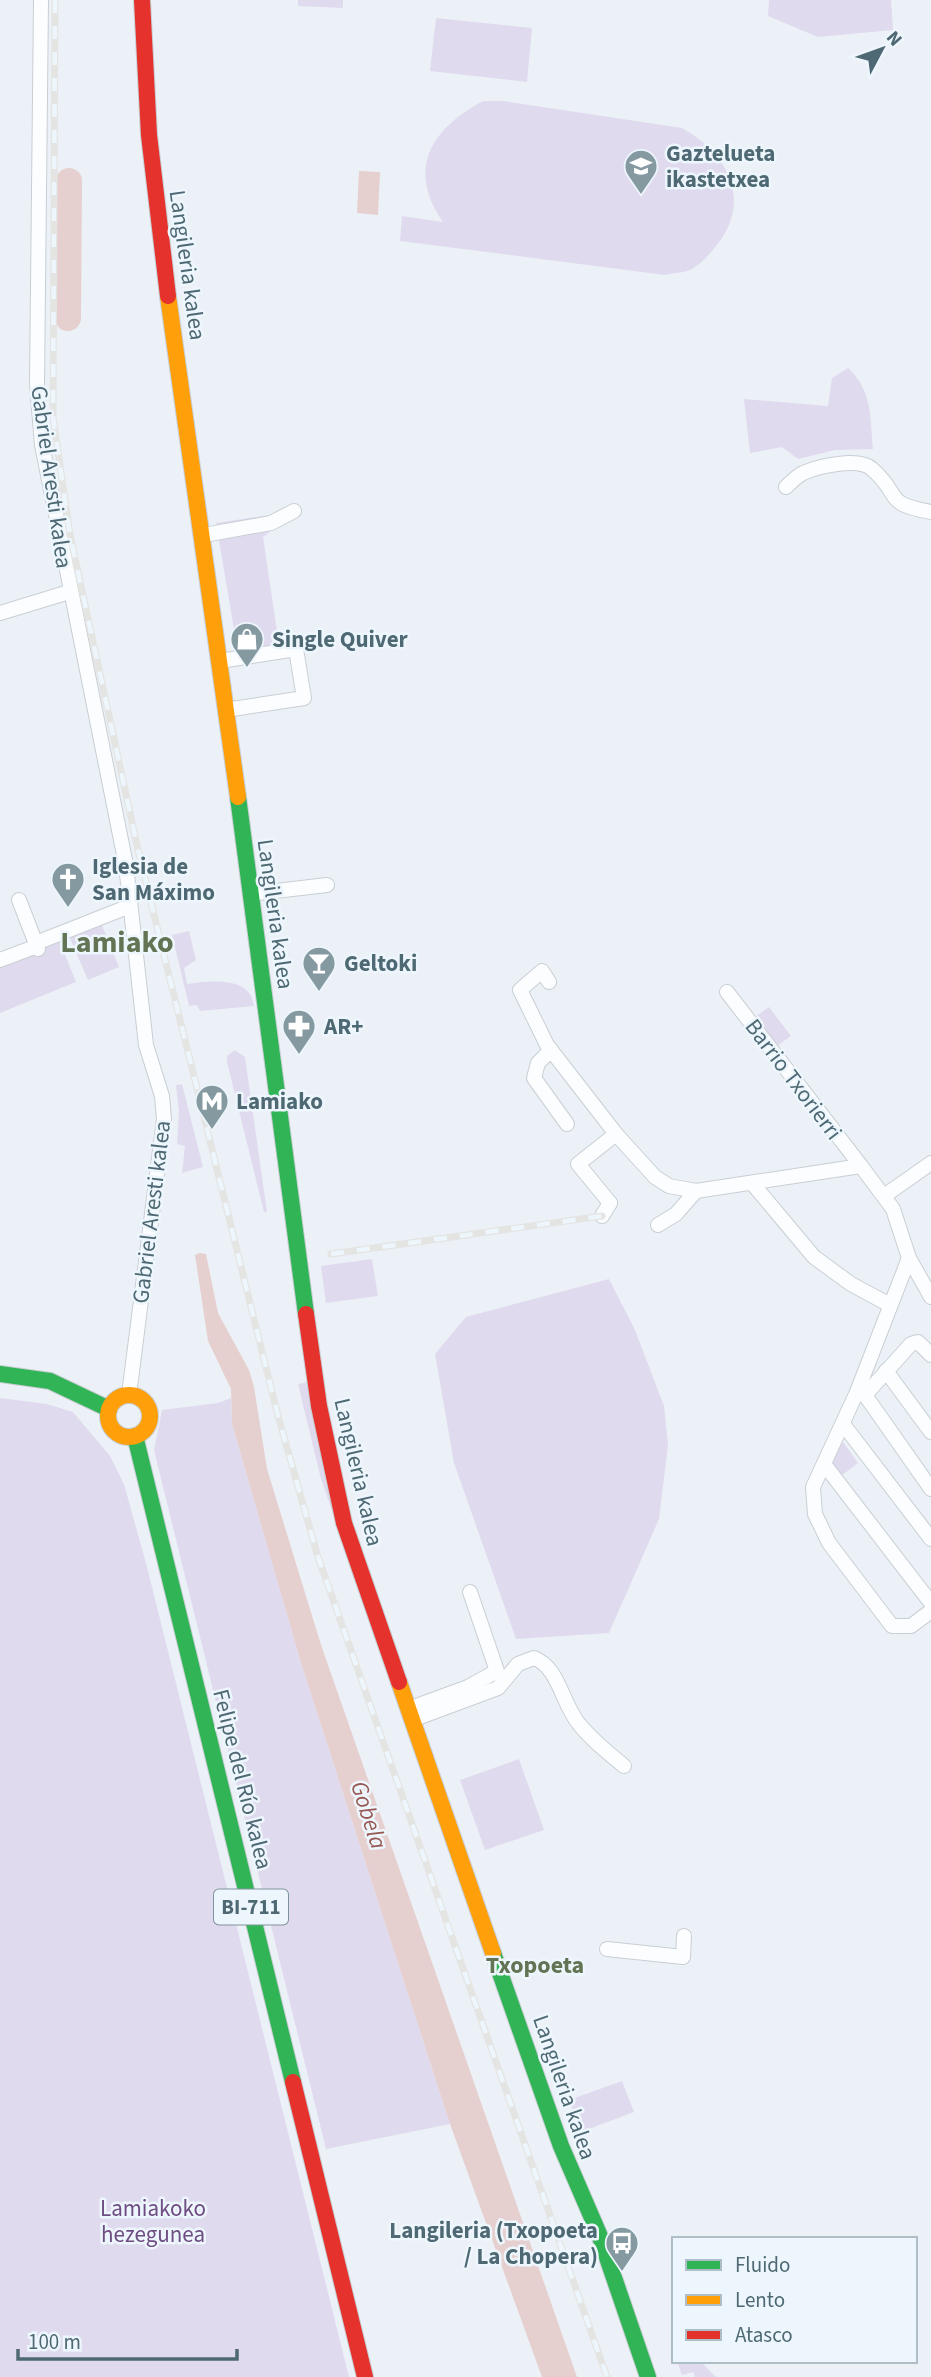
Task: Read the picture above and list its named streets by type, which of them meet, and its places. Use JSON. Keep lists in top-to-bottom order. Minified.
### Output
{"streets":{"street":["Langileria kalea","Gabriel Aresti kalea","Barrio Txorierri","Felipe del Río kalea","BI-711"]},"crossings":[["Gabriel Aresti kalea","Felipe del Río kalea"]],"districts":["Lamiako","Txopoeta"],"water":["Gobela"],"parks":["Lamiakoko hezegunea"],"places":{"school or university":["Gaztelueta ikastetxea"],"shop":["Single Quiver"],"church":["Iglesia de San Máximo"],"bar":["Geltoki"],"pharmacy":["AR+"],"metro station":["Lamiako"],"bus stop":["Langileria (Txopoeta / La Chopera)"]},"legend":["Fluido","Lento","Atasco"],"scale_bar":"100 m","north":"top right"}
